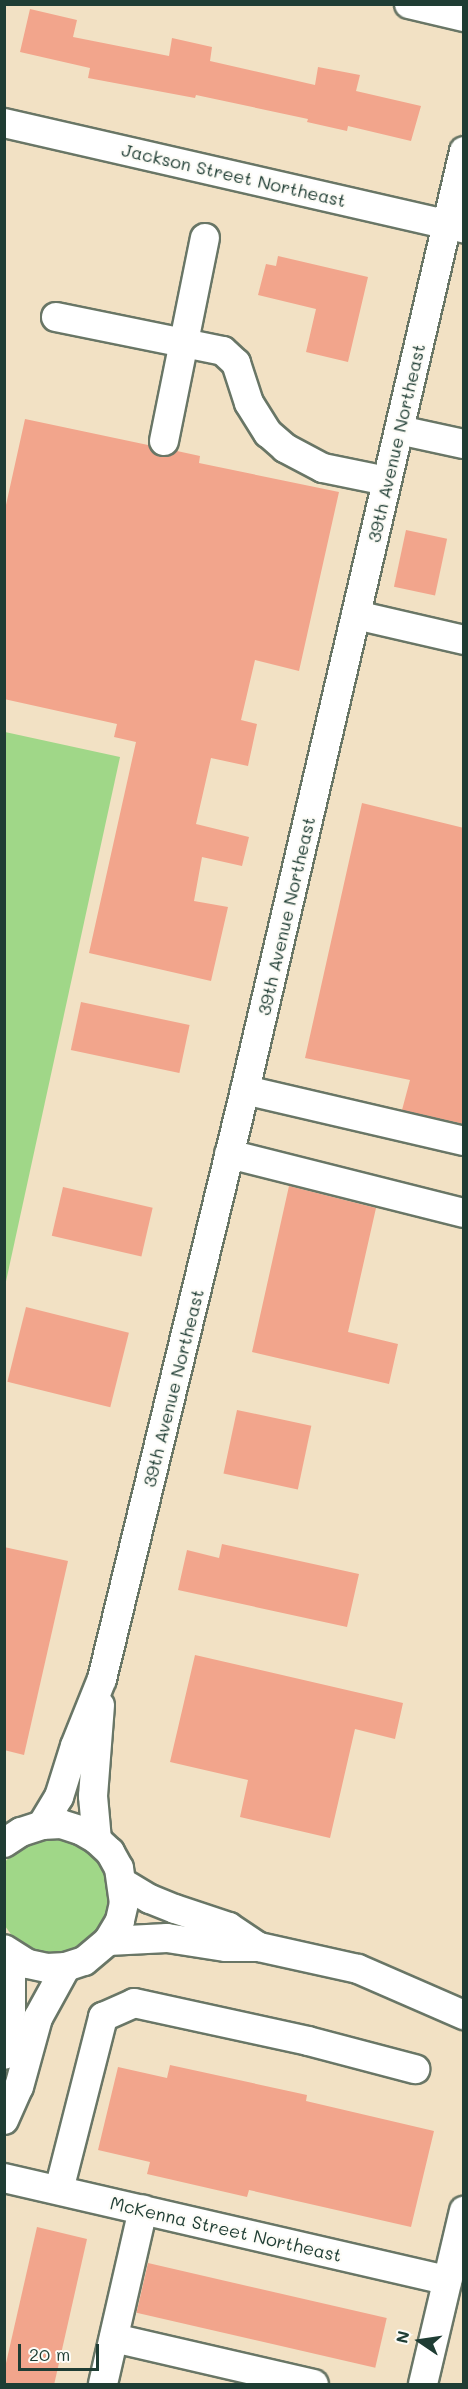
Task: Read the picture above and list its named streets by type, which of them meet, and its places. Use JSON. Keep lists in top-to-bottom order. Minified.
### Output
{"streets":{"street":["Jackson Street Northeast","39th Avenue Northeast","McKenna Street Northeast"]},"crossings":[["Jackson Street Northeast","39th Avenue Northeast"]],"scale_bar":"20 m","north":"left"}
